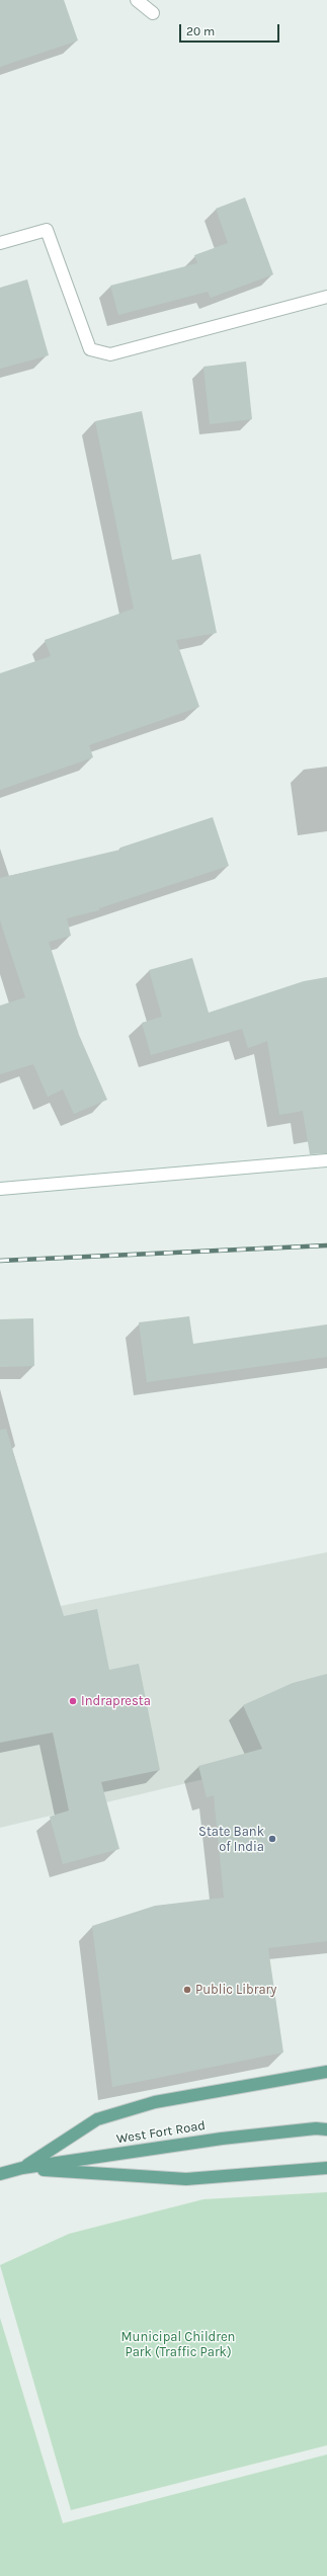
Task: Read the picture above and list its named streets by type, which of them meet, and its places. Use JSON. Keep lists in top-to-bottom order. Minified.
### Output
{"streets":{"main road":["West Fort Road"]},"parks":["Municipal Children Park (Traffic Park)"],"places":["Indrapresta","State Bank of India","Public Library"],"scale_bar":"20 m"}
